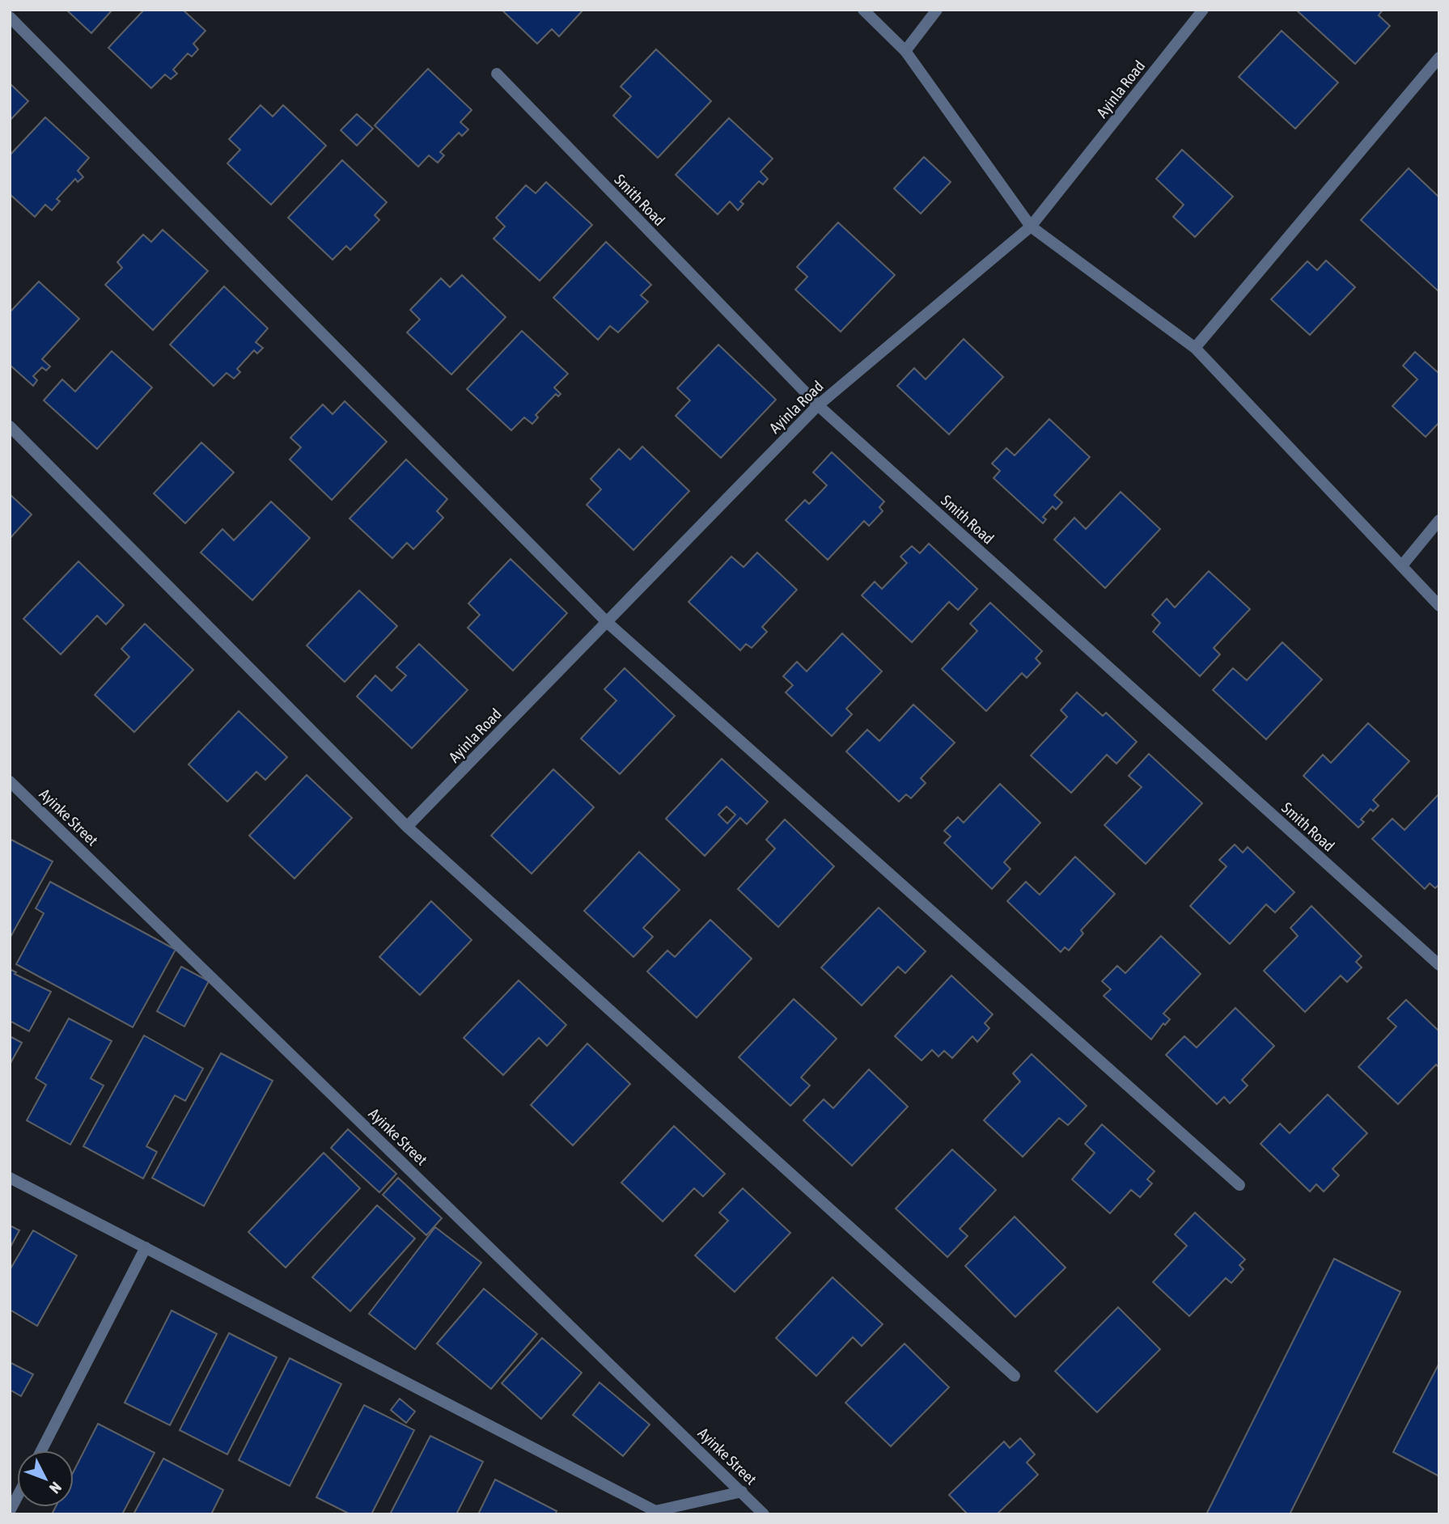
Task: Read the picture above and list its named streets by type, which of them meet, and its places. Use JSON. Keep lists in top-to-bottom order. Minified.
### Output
{"streets":{"street":["Ayinla Road","Smith Road","Ayinke Street"]},"crossings":[["Ayinla Road","Smith Road"]],"north":"bottom right"}
